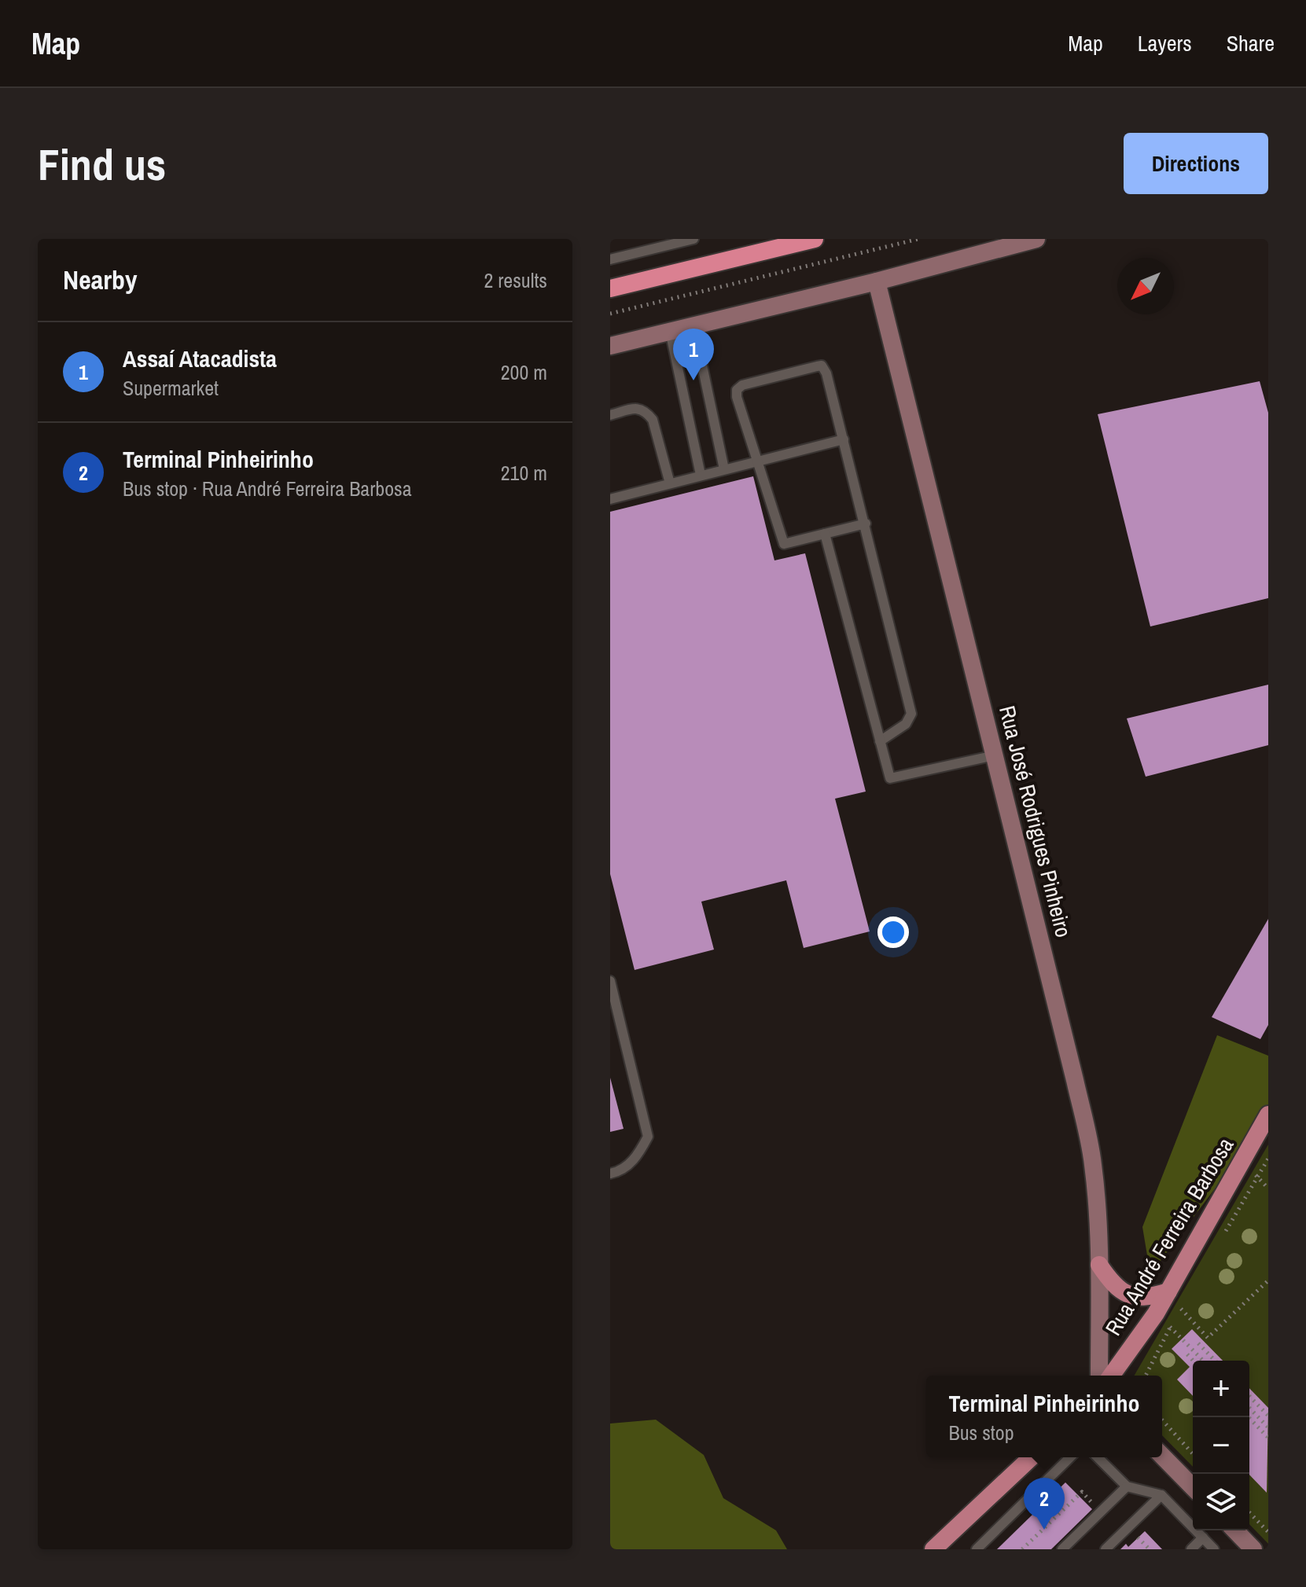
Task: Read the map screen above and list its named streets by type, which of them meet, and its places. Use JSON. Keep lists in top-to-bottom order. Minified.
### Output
{"streets":{"main road":["Rua José Rodrigues Pinheiro","Rua André Ferreira Barbosa"]},"north":"bottom left","page":{"header":"Map","nav":["Map","Layers","Share"],"buttons":"Directions","title":"Find us","heading":["Nearby","2 results"],"list":[{"mark":"1","name":"Assaí Atacadista","note":"Supermarket","value":"200 m"},{"mark":"2","name":"Terminal Pinheirinho","note":"Bus stop · Rua André Ferreira Barbosa","value":"210 m"}],"pins":["1","2"],"map_buttons":["+","−"],"popup":["Terminal Pinheirinho","Bus stop"]}}
